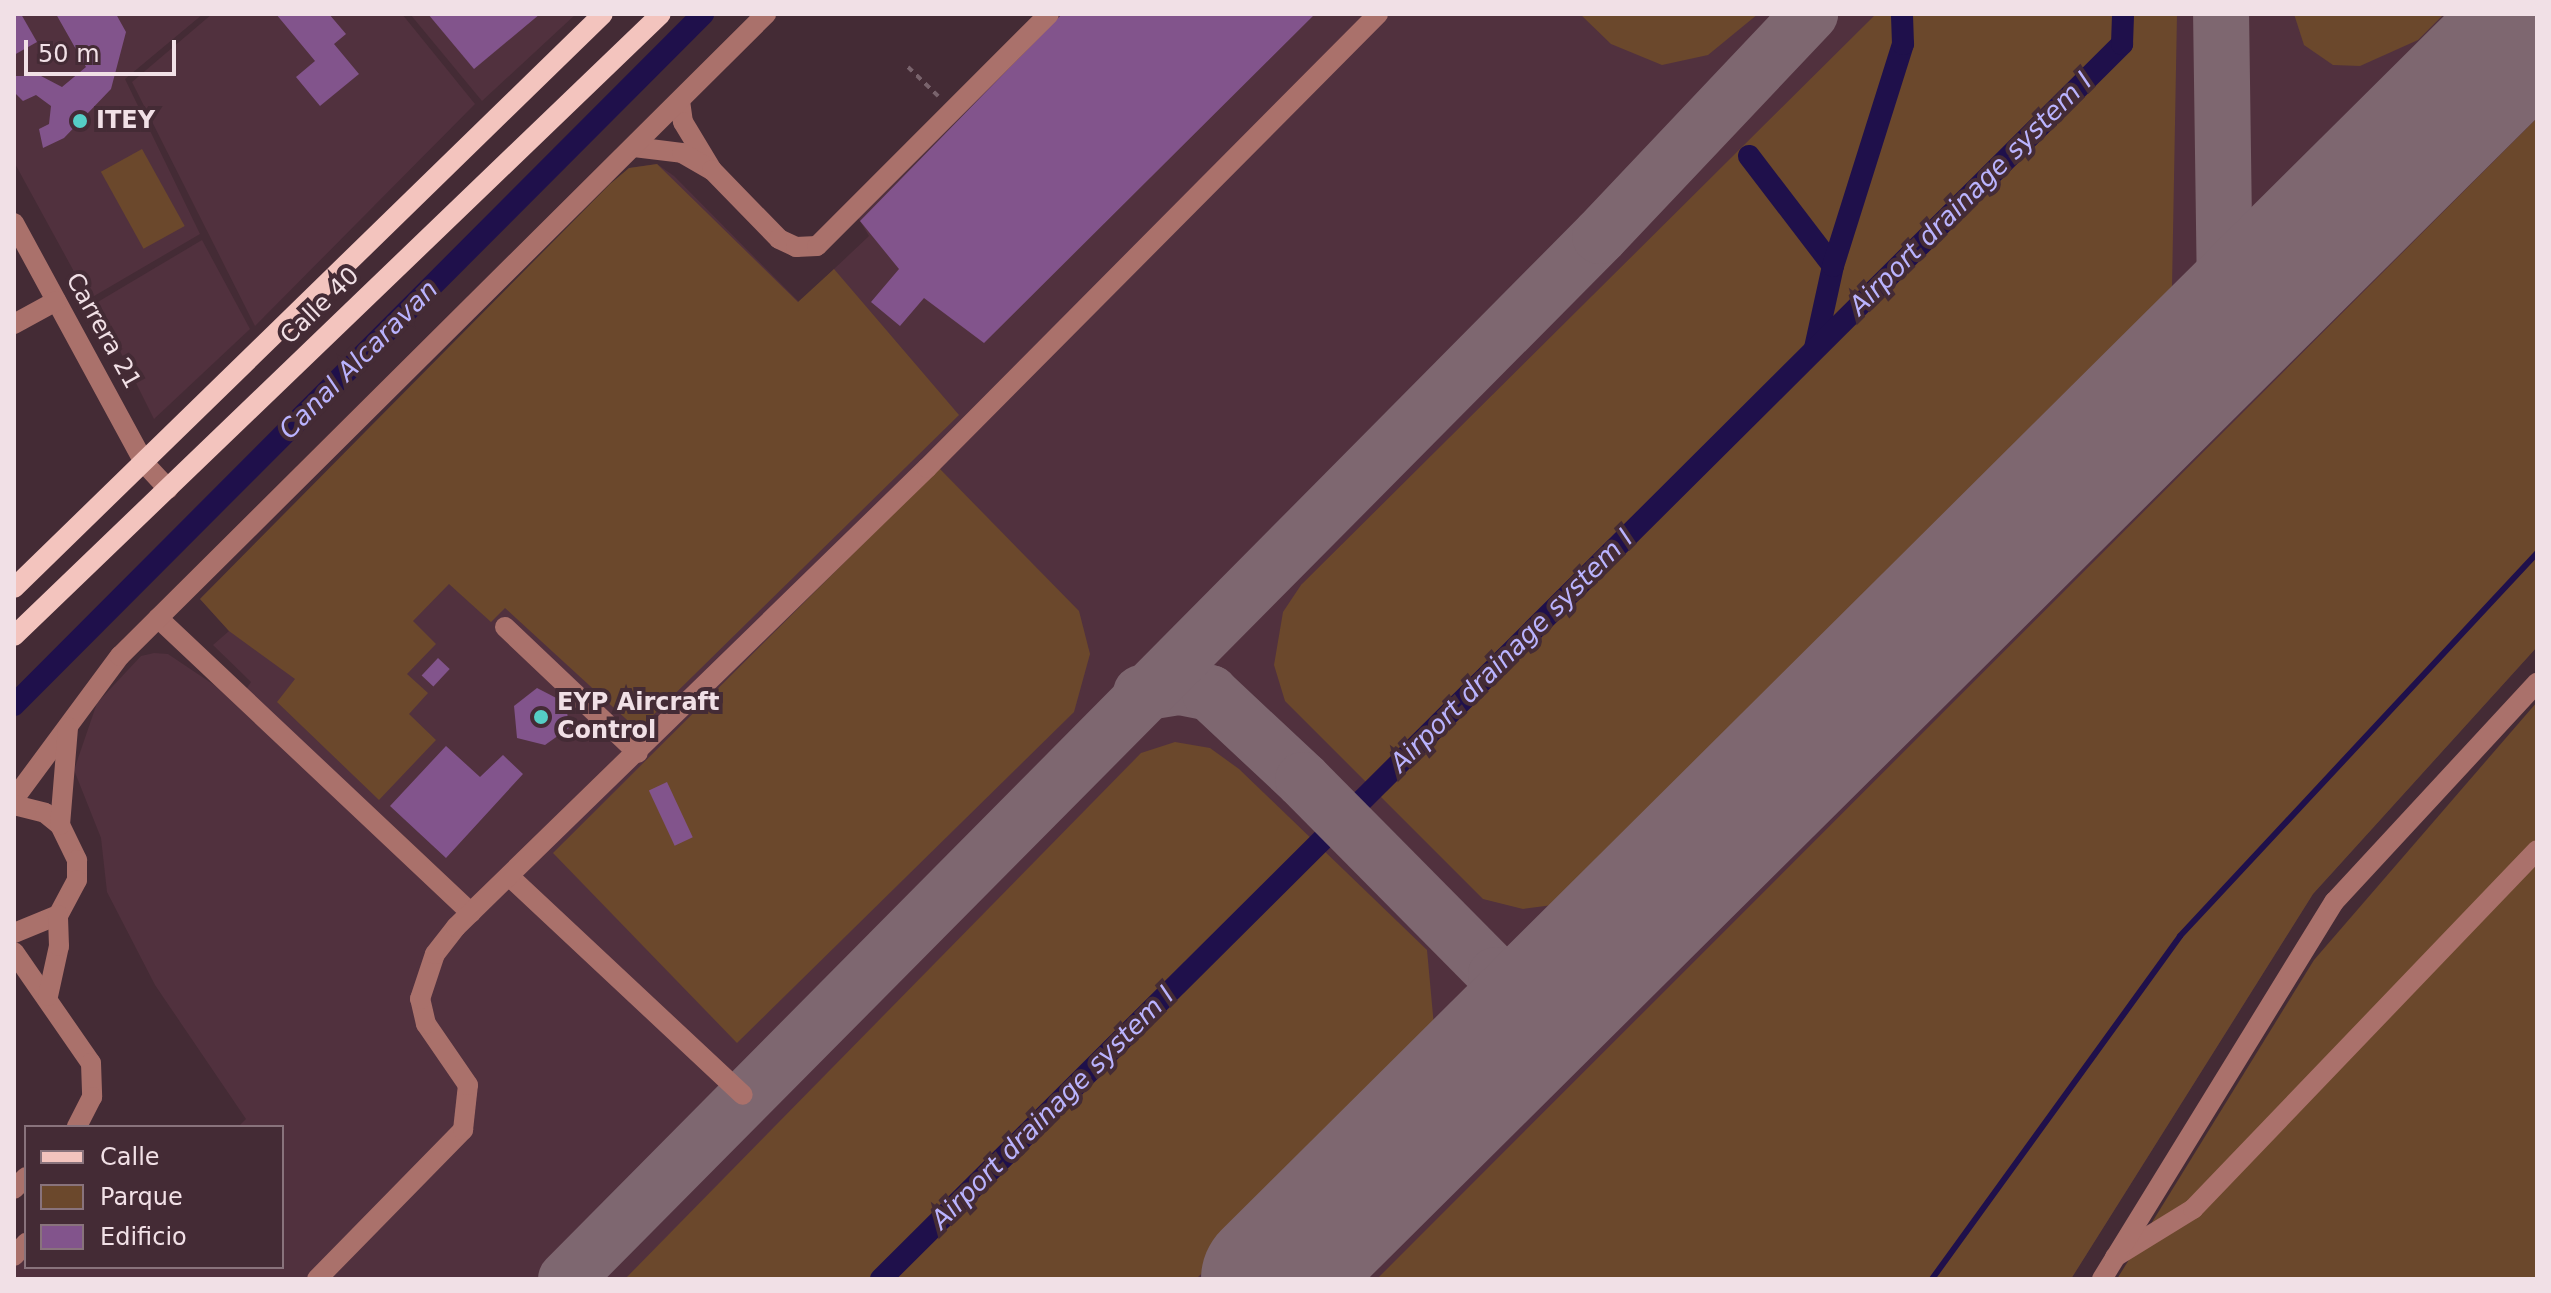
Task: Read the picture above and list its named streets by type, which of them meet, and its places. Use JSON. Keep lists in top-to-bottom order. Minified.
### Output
{"streets":{"main road":["Calle 40"],"street":["Carrera 21"]},"crossings":[["Calle 40","Carrera 21"]],"water":["Airport drainage system I","Canal Alcaravan"],"places":["ITEY","EYP Aircraft Control"],"legend":["Calle","Parque","Edificio"],"scale_bar":"50 m"}
